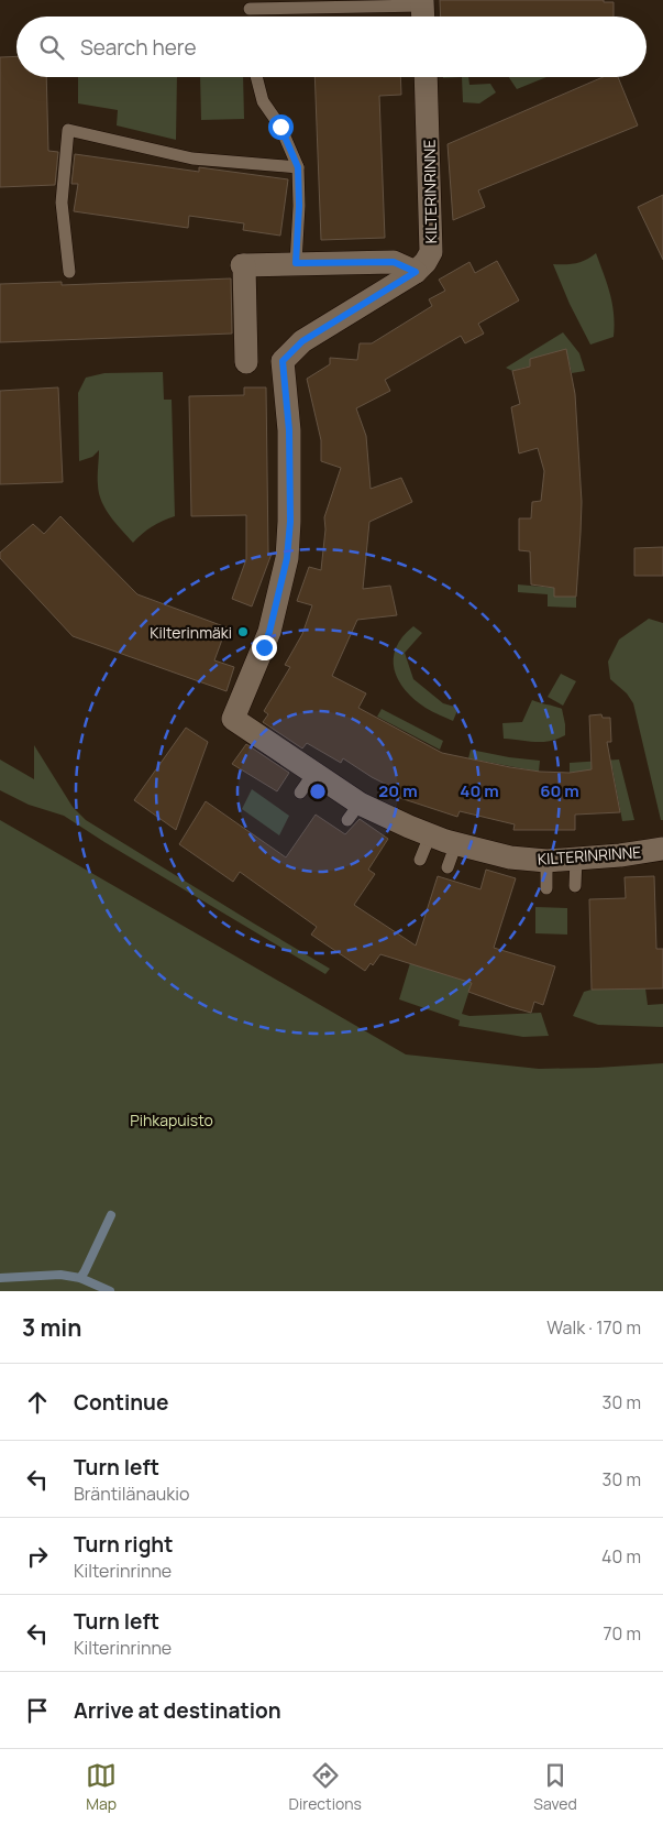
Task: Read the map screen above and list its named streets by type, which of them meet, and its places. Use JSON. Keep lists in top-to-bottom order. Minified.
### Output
{"streets":{"street":["KILTERINRINNE"]},"parks":["Pihkapuisto"],"places":["Kilterinmäki"],"page":{"search":"Search here","heading":["3 min","Walk · 170 m"],"list":[["Continue","30 m"],["Turn left","Bräntilänaukio","30 m"],["Turn right","Kilterinrinne","40 m"],["Turn left","Kilterinrinne","70 m"],"Arrive at destination"],"nav":["Map","Directions","Saved"]},"rings":["20 m","40 m","60 m"]}
